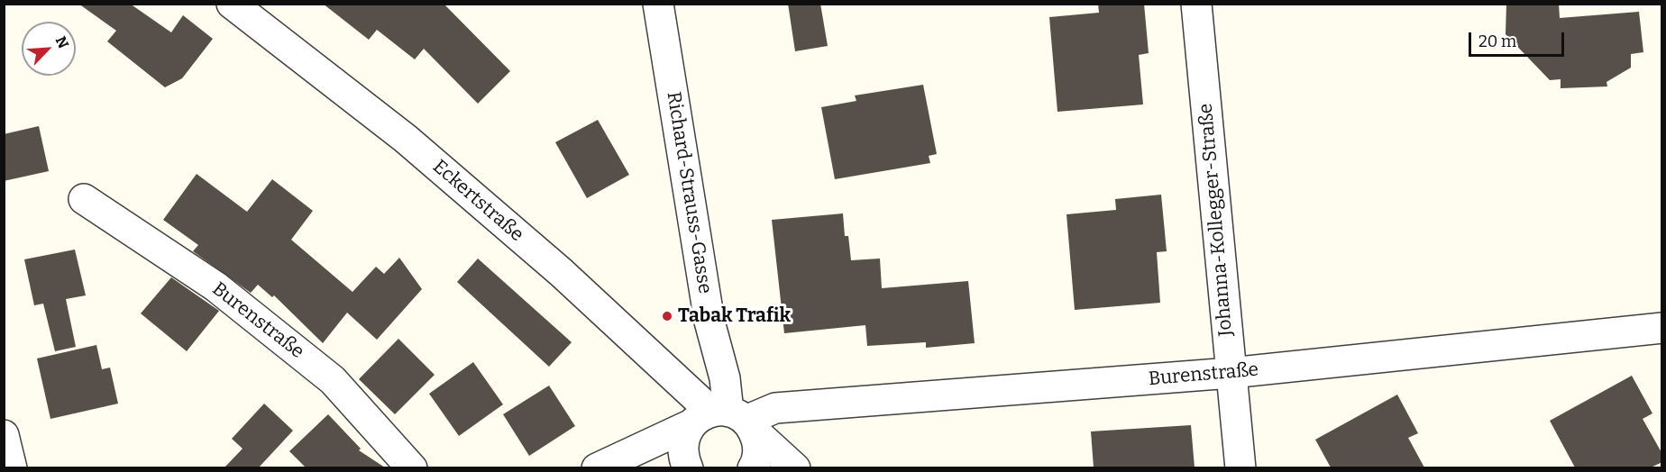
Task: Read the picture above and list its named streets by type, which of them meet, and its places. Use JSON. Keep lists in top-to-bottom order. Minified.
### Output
{"streets":{"street":["Richard-Strauss-Gasse","Eckertstraße","Johanna-Kollegger-Straße","Burenstraße"]},"crossings":[["Richard-Strauss-Gasse","Eckertstraße"],["Richard-Strauss-Gasse","Burenstraße"],["Eckertstraße","Burenstraße"],["Johanna-Kollegger-Straße","Burenstraße"]],"places":["Tabak Trafik"],"scale_bar":"20 m","north":"top right"}
